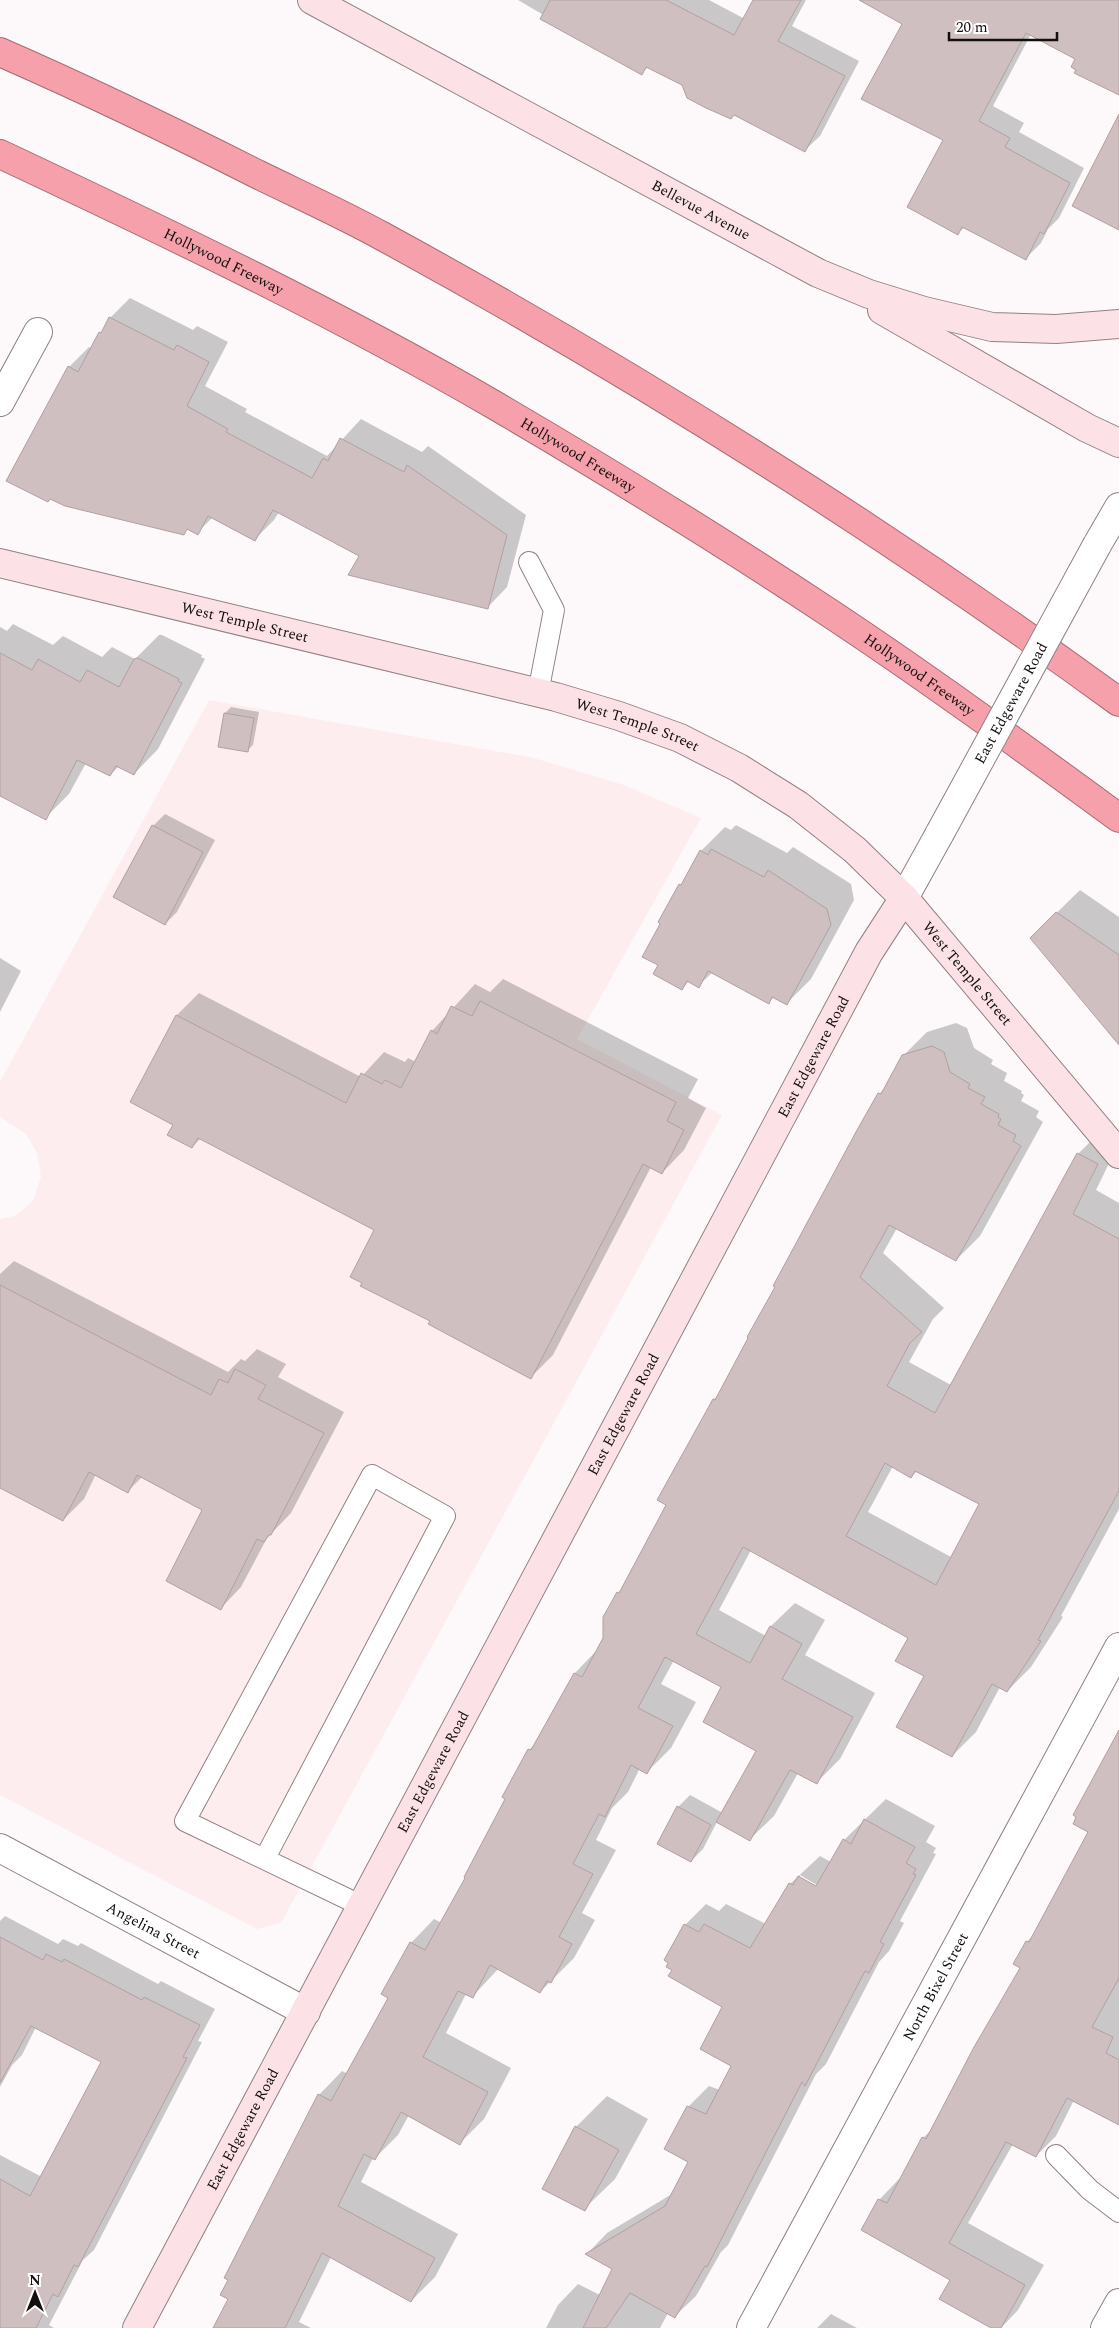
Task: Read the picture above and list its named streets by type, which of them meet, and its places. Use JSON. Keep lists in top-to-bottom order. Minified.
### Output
{"streets":{"highway":["Hollywood Freeway"],"street":["Bellevue Avenue","West Temple Street","East Edgeware Road","Angelina Street","North Bixel Street"]},"crossings":[["West Temple Street","East Edgeware Road"],["East Edgeware Road","Angelina Street"]],"scale_bar":"20 m","north":"top"}
